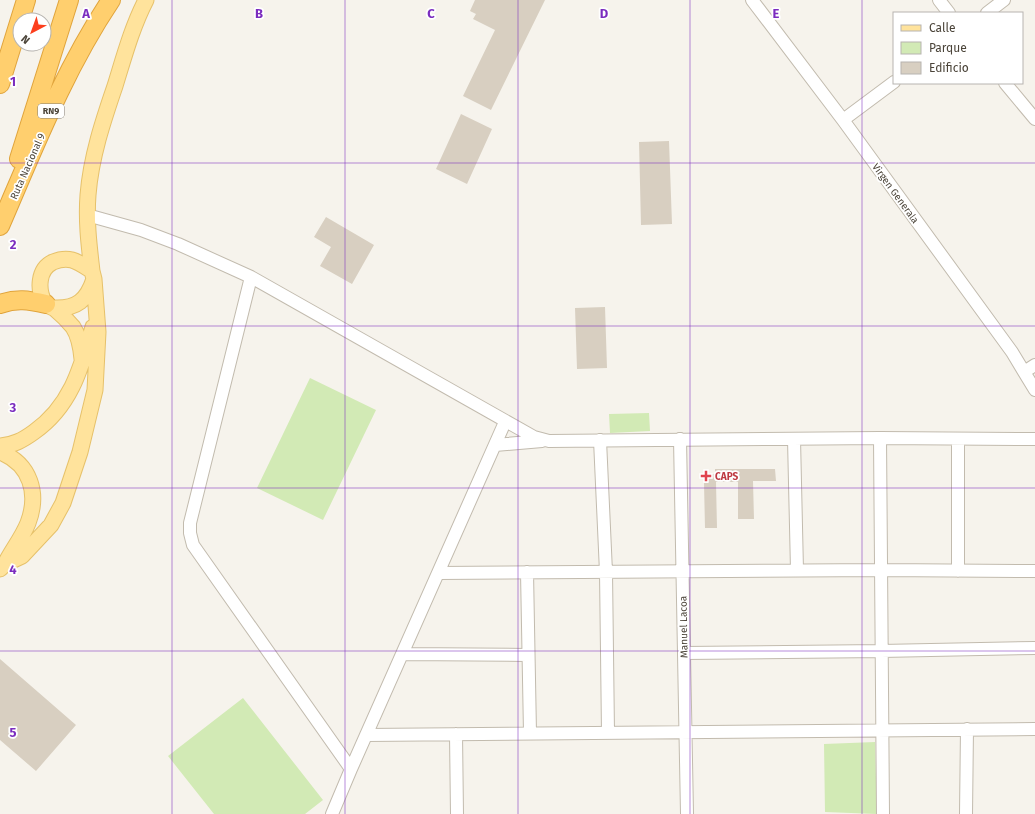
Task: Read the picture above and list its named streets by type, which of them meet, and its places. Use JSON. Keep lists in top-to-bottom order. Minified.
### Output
{"streets":{"highway":["RN9","Ruta Nacional 9"],"street":["Virgen Generala","Manuel Lacoa"]},"places":{"health":["CAPS"]},"legend":["Calle","Parque","Edificio"],"north":"bottom left","grid":{"columns":["A","B","C","D","E"],"rows":["1","2","3","4","5"]}}
